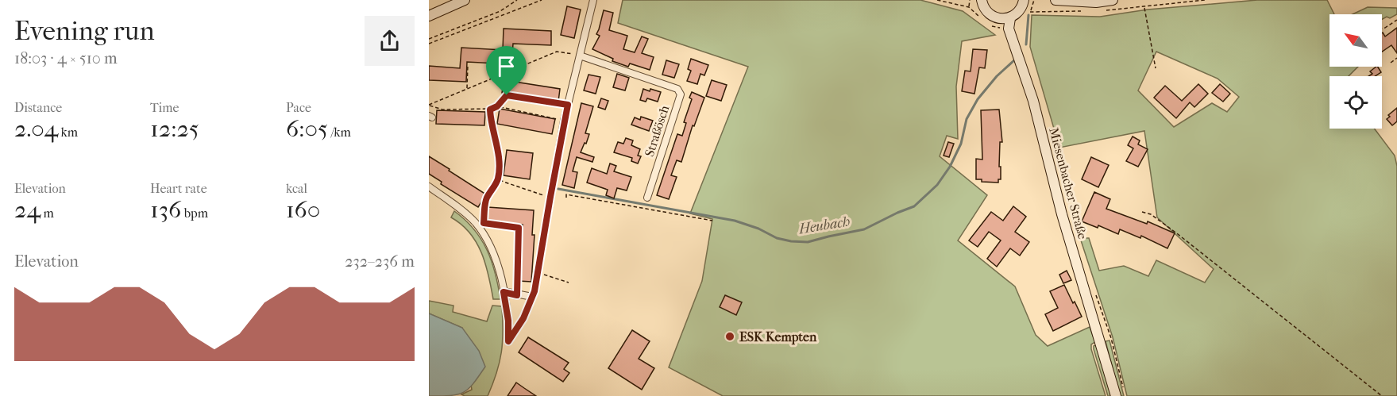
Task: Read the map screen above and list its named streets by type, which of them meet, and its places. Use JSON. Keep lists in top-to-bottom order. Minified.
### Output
{"streets":{"street":["Straßösch","Miesenbacher Straße"]},"water":["Heubach"],"places":["ESK Kempten"],"north":"top left","page":{"heading":["Evening run","18:03 · 4 × 510 m"],"stats":[["Distance","2.04 km"],["Time","12:25"],["Pace","6:05 /km"],["Elevation","24 m"],["Heart rate","136 bpm"],["kcal","160"]],"chart":["Elevation","232–236 m"]}}
